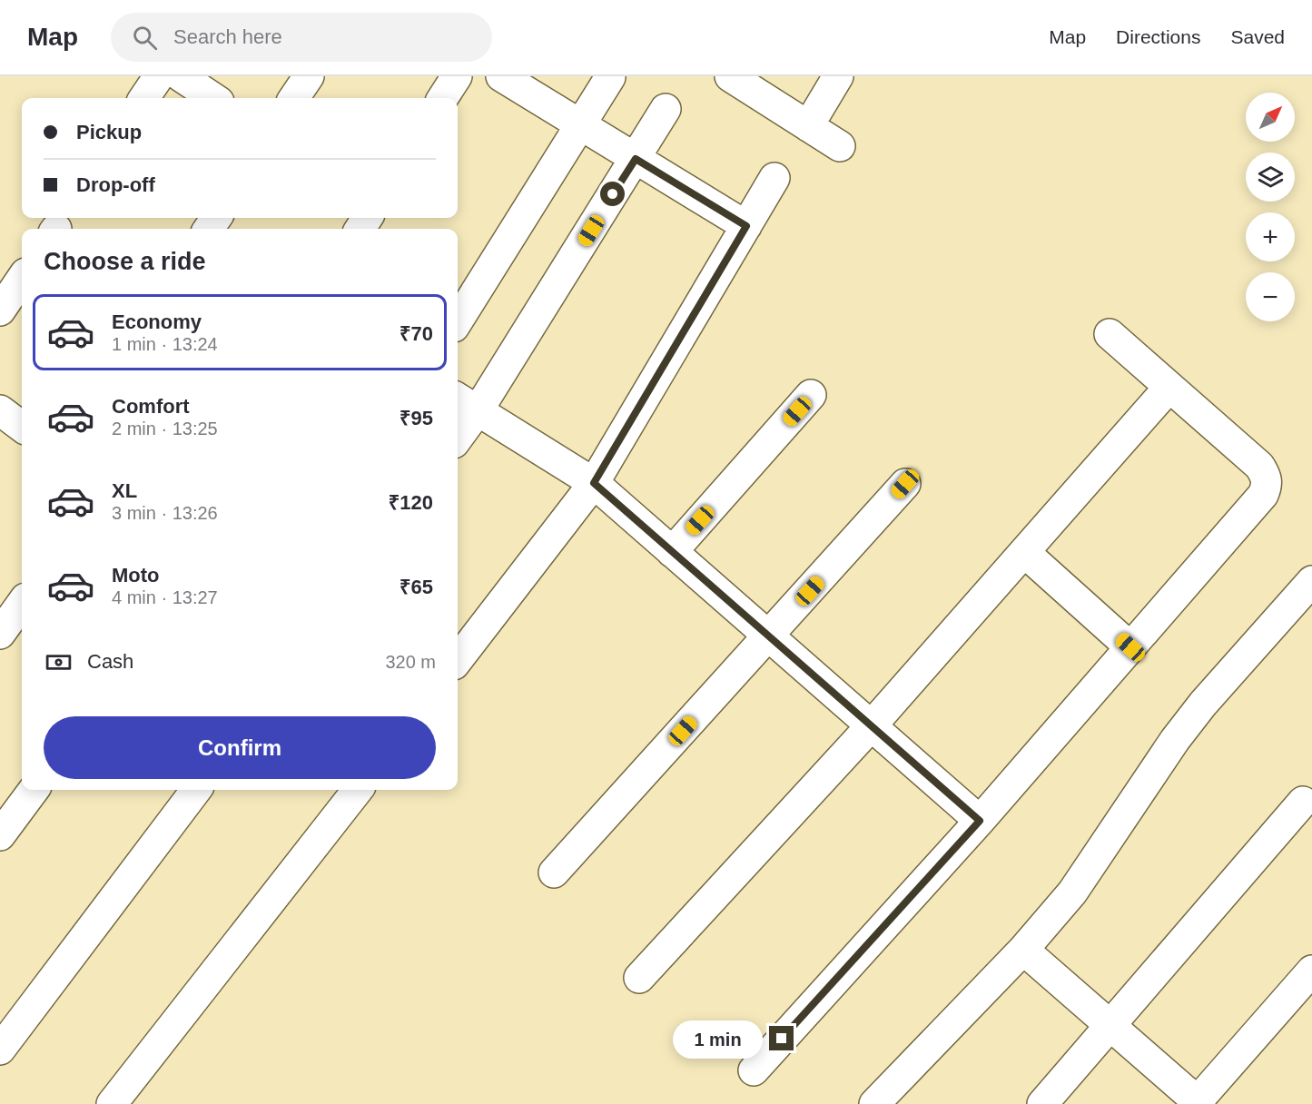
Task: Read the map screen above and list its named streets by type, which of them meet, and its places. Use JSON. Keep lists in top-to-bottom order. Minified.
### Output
{"north":"top right","page":{"header":"Map","search":"Search here","nav":["Map","Directions","Saved"],"map_buttons":["+","−"],"banner":["Pickup","Drop-off"],"heading":"Choose a ride","list":[{"name":"Economy","note":"1 min · 13:24","value":"₹70"},{"name":"Comfort","note":"2 min · 13:25","value":"₹95"},{"name":"XL","note":"3 min · 13:26","value":"₹120"},{"name":"Moto","note":"4 min · 13:27","value":"₹65"}],"pay":["Cash","320 m"],"buttons":"Confirm","bubble":"1 min"}}
